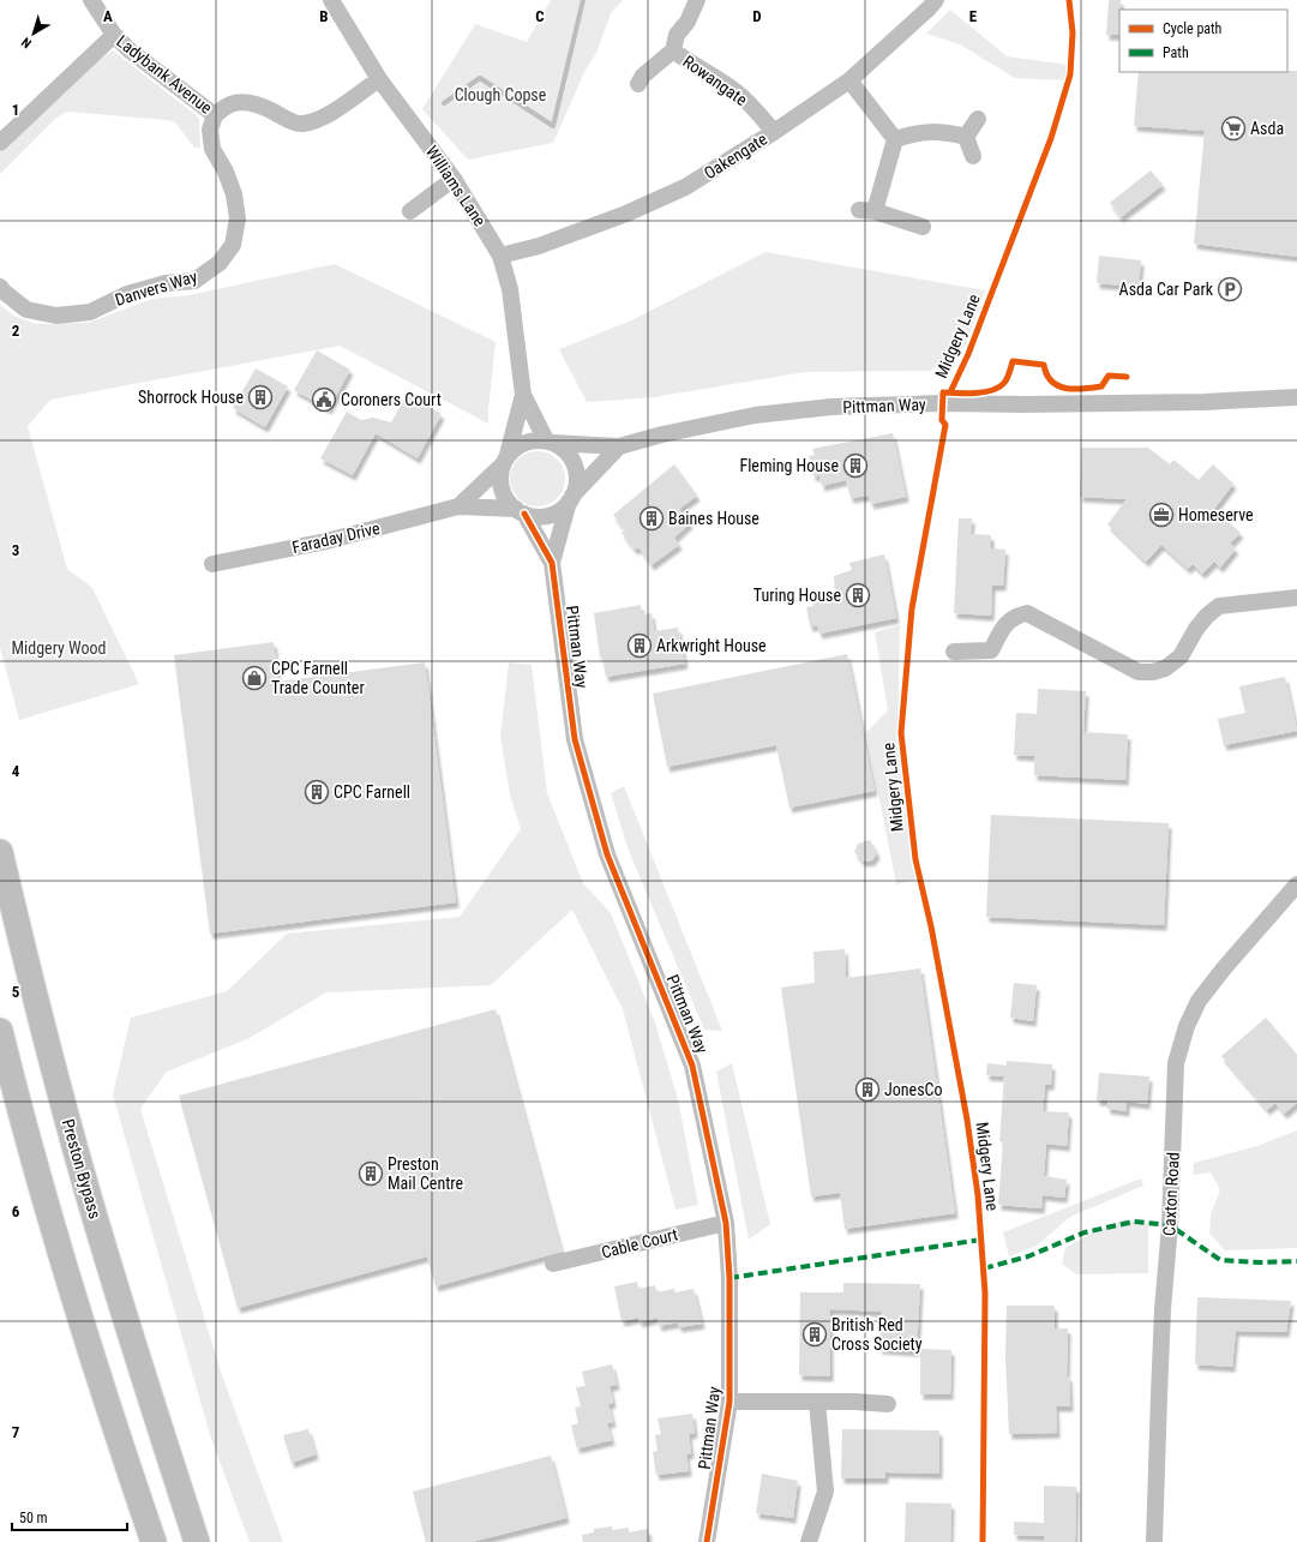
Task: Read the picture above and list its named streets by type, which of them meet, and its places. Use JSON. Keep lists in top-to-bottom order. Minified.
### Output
{"streets":{"highway":["Preston Bypass"],"street":["Ladybank Avenue","Rowangate","Oakengate","Williams Lane","Danvers Way","Pittman Way","Faraday Drive","Caxton Road","Cable Court"],"cycle path":["Midgery Lane"]},"crossings":[["Ladybank Avenue","Williams Lane"],["Ladybank Avenue","Danvers Way"],["Rowangate","Oakengate"],["Oakengate","Williams Lane"],["Williams Lane","Pittman Way"],["Williams Lane","Faraday Drive"],["Pittman Way","Faraday Drive"],["Pittman Way","Cable Court"]],"parks":["Clough Copse","Midgery Wood"],"places":{"supermarket":["Asda"],"parking":["Asda Car Park"],"building":["Shorrock House","Fleming House","Baines House","Turing House","Arkwright House","CPC Farnell","JonesCo","Preston Mail Centre","British Red Cross Society"],"public building":["Coroners Court"],"office":["Homeserve"],"shop":["CPC Farnell Trade Counter"]},"legend":["Cycle path","Path"],"scale_bar":"50 m","north":"bottom left","grid":{"columns":["A","B","C","D","E"],"rows":["1","2","3","4","5","6","7"]}}
